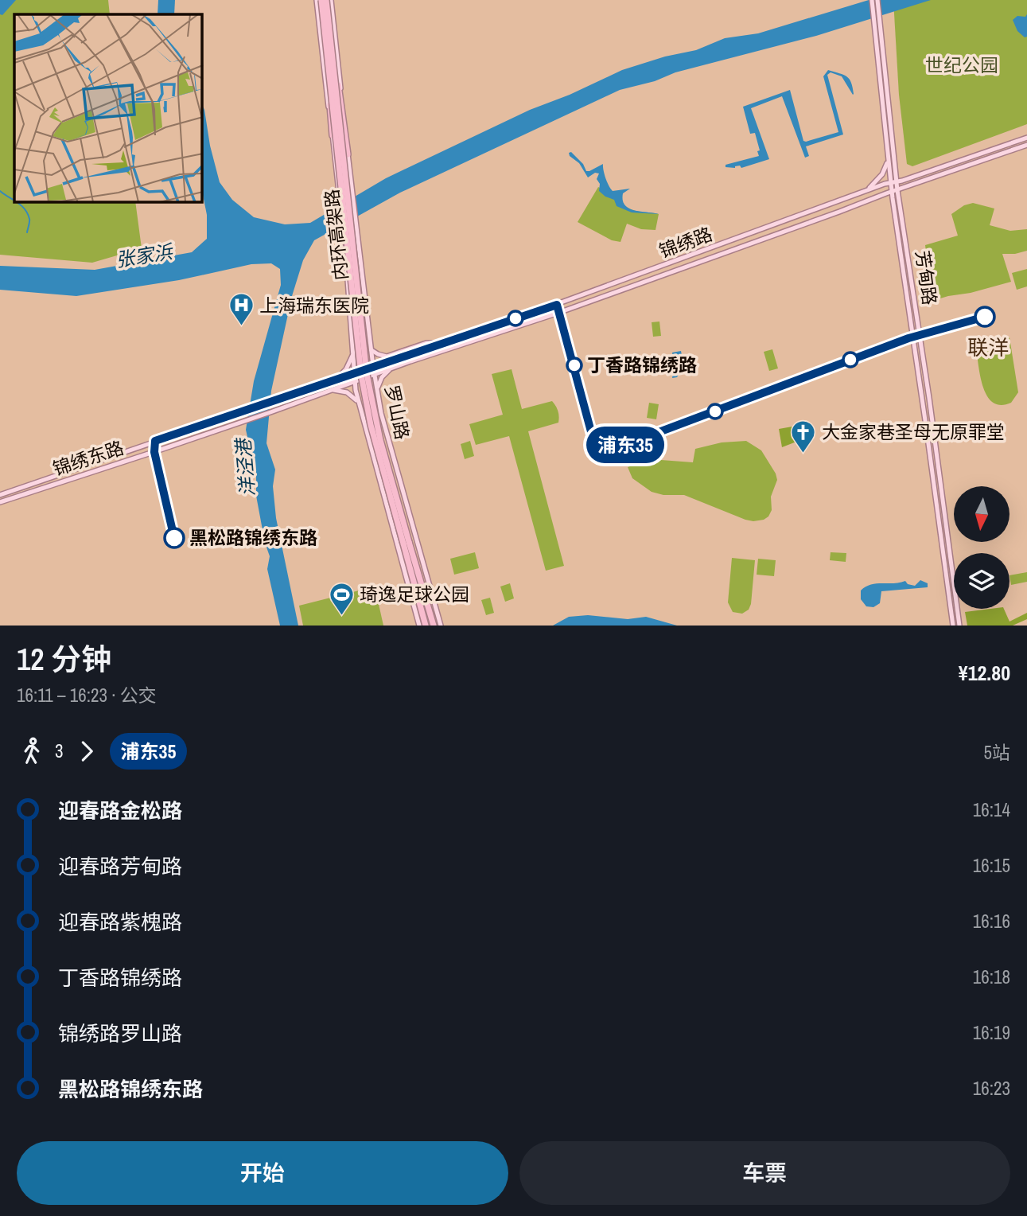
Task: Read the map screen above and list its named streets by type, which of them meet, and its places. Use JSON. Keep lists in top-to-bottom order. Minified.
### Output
{"streets":{"highway":["内环高架路"],"main road":["锦绣路","芳甸路","罗山路","锦绣东路"]},"crossings":[["内环高架路","罗山路"],["锦绣路","芳甸路"],["锦绣路","罗山路"],["锦绣路","锦绣东路"],["罗山路","锦绣东路"]],"districts":["联洋"],"water":["张家浜","洋泾港"],"parks":["世纪公园"],"places":{"hospital":["上海瑞东医院"],"other":["丁香路锦绣路","黑松路锦绣东路"],"church":["大金家巷圣母无原罪堂"],"sports":["琦逸足球公园"]},"lines":["bus line 浦东35"],"north":"bottom","page":{"on_map":"浦东35","heading":["12 分钟","16:11 – 16:23 · 公交","¥12.80"],"legs":["3","浦东35","5站"],"list":[{"name":"迎春路金松路","value":"16:14"},{"name":"迎春路芳甸路","value":"16:15"},{"name":"迎春路紫槐路","value":"16:16"},{"name":"丁香路锦绣路","value":"16:18"},{"name":"锦绣路罗山路","value":"16:19"},{"name":"黑松路锦绣东路","value":"16:23"}],"buttons":["开始","车票"]}}
